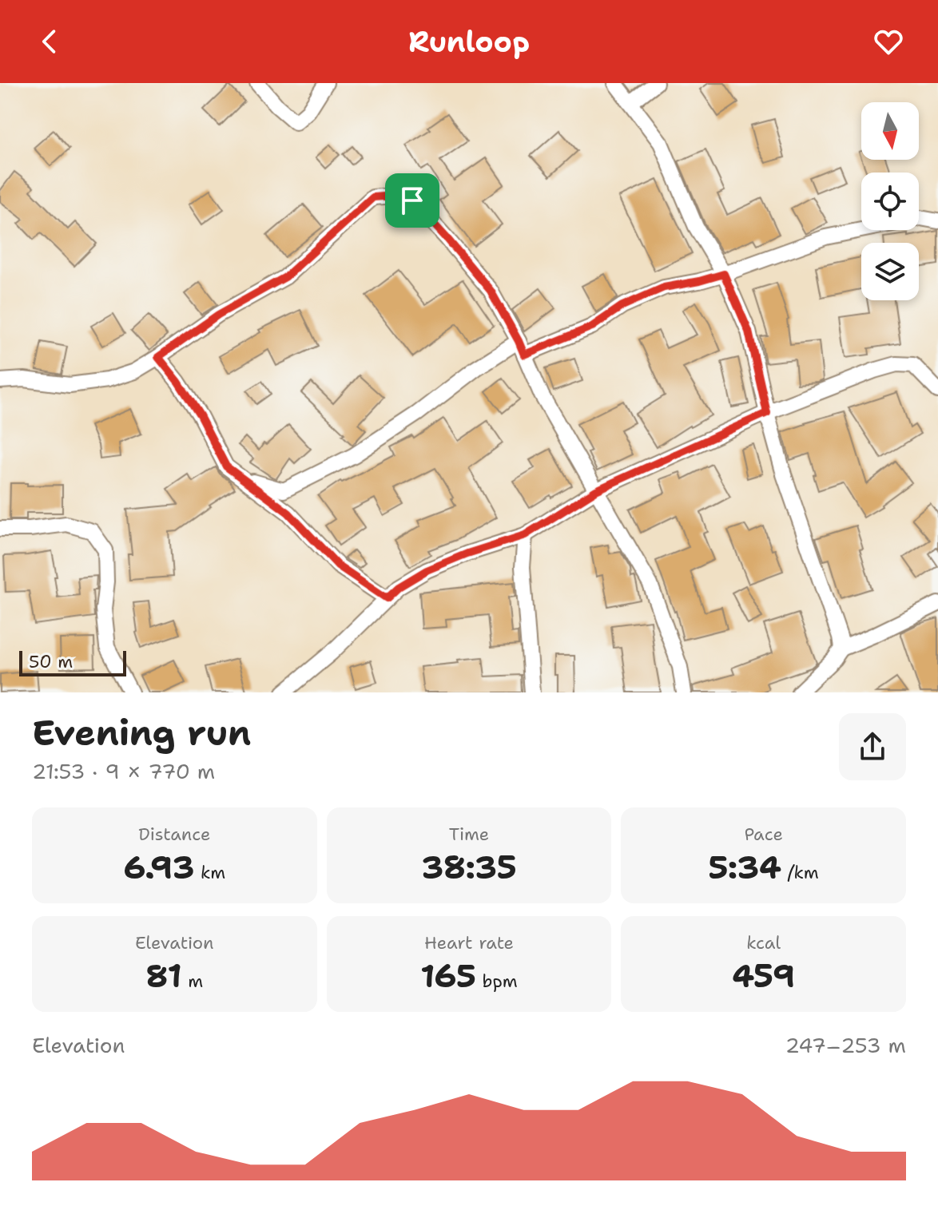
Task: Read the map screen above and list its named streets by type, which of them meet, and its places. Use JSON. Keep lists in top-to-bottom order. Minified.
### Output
{"scale_bar":"50 m","north":"bottom","page":{"header":"Runloop","scale":"50 m","heading":["Evening run","21:53 · 9 × 770 m"],"stats":[["Distance","6.93 km"],["Time","38:35"],["Pace","5:34 /km"],["Elevation","81 m"],["Heart rate","165 bpm"],["kcal","459"]],"chart":["Elevation","247–253 m"]}}
